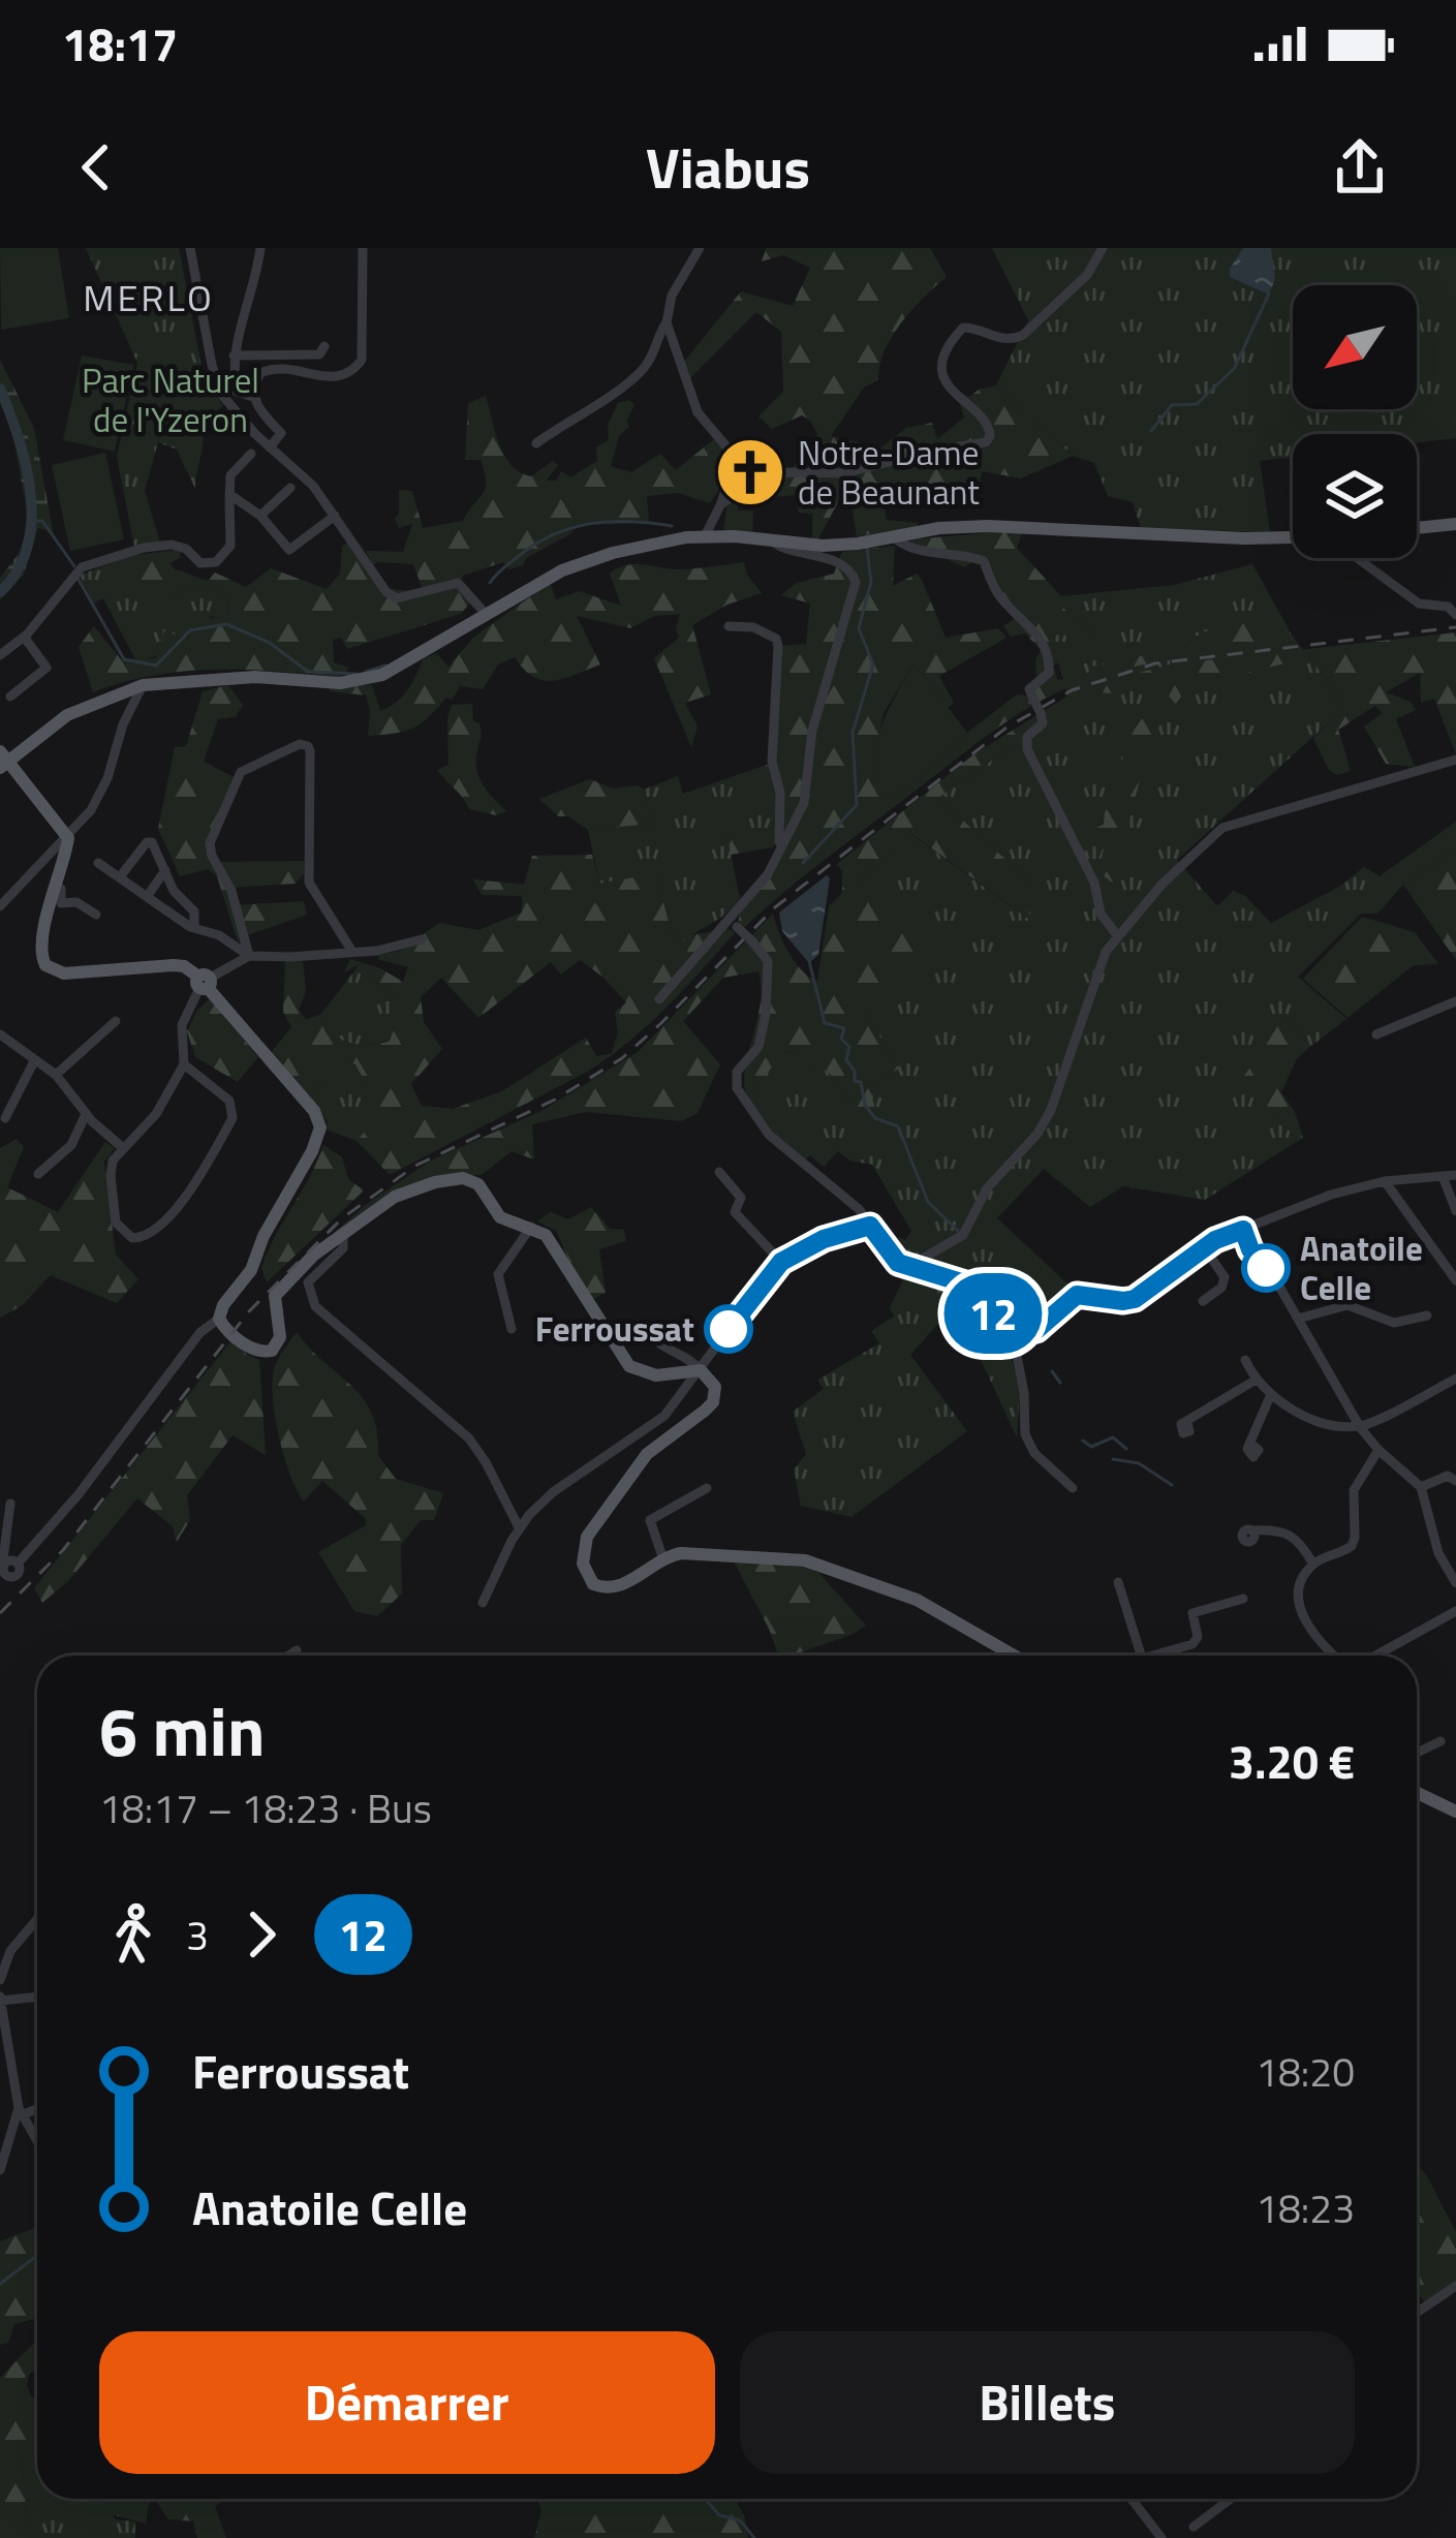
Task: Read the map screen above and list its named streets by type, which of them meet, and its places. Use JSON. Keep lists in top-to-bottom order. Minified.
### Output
{"districts":["MERLO"],"parks":["Parc Naturel de l'Yzeron"],"places":{"church":["Notre-Dame de Beaunant"],"other":["Anatoile Celle","Ferroussat"]},"lines":["bus line 12"],"north":"bottom left","page":{"status":"18:17","header":"Viabus","on_map":"12","heading":["6 min","18:17 – 18:23 · Bus","3.20 €"],"legs":["3","12"],"list":[{"name":"Ferroussat","value":"18:20"},{"name":"Anatoile Celle","value":"18:23"}],"buttons":["Démarrer","Billets"]}}
